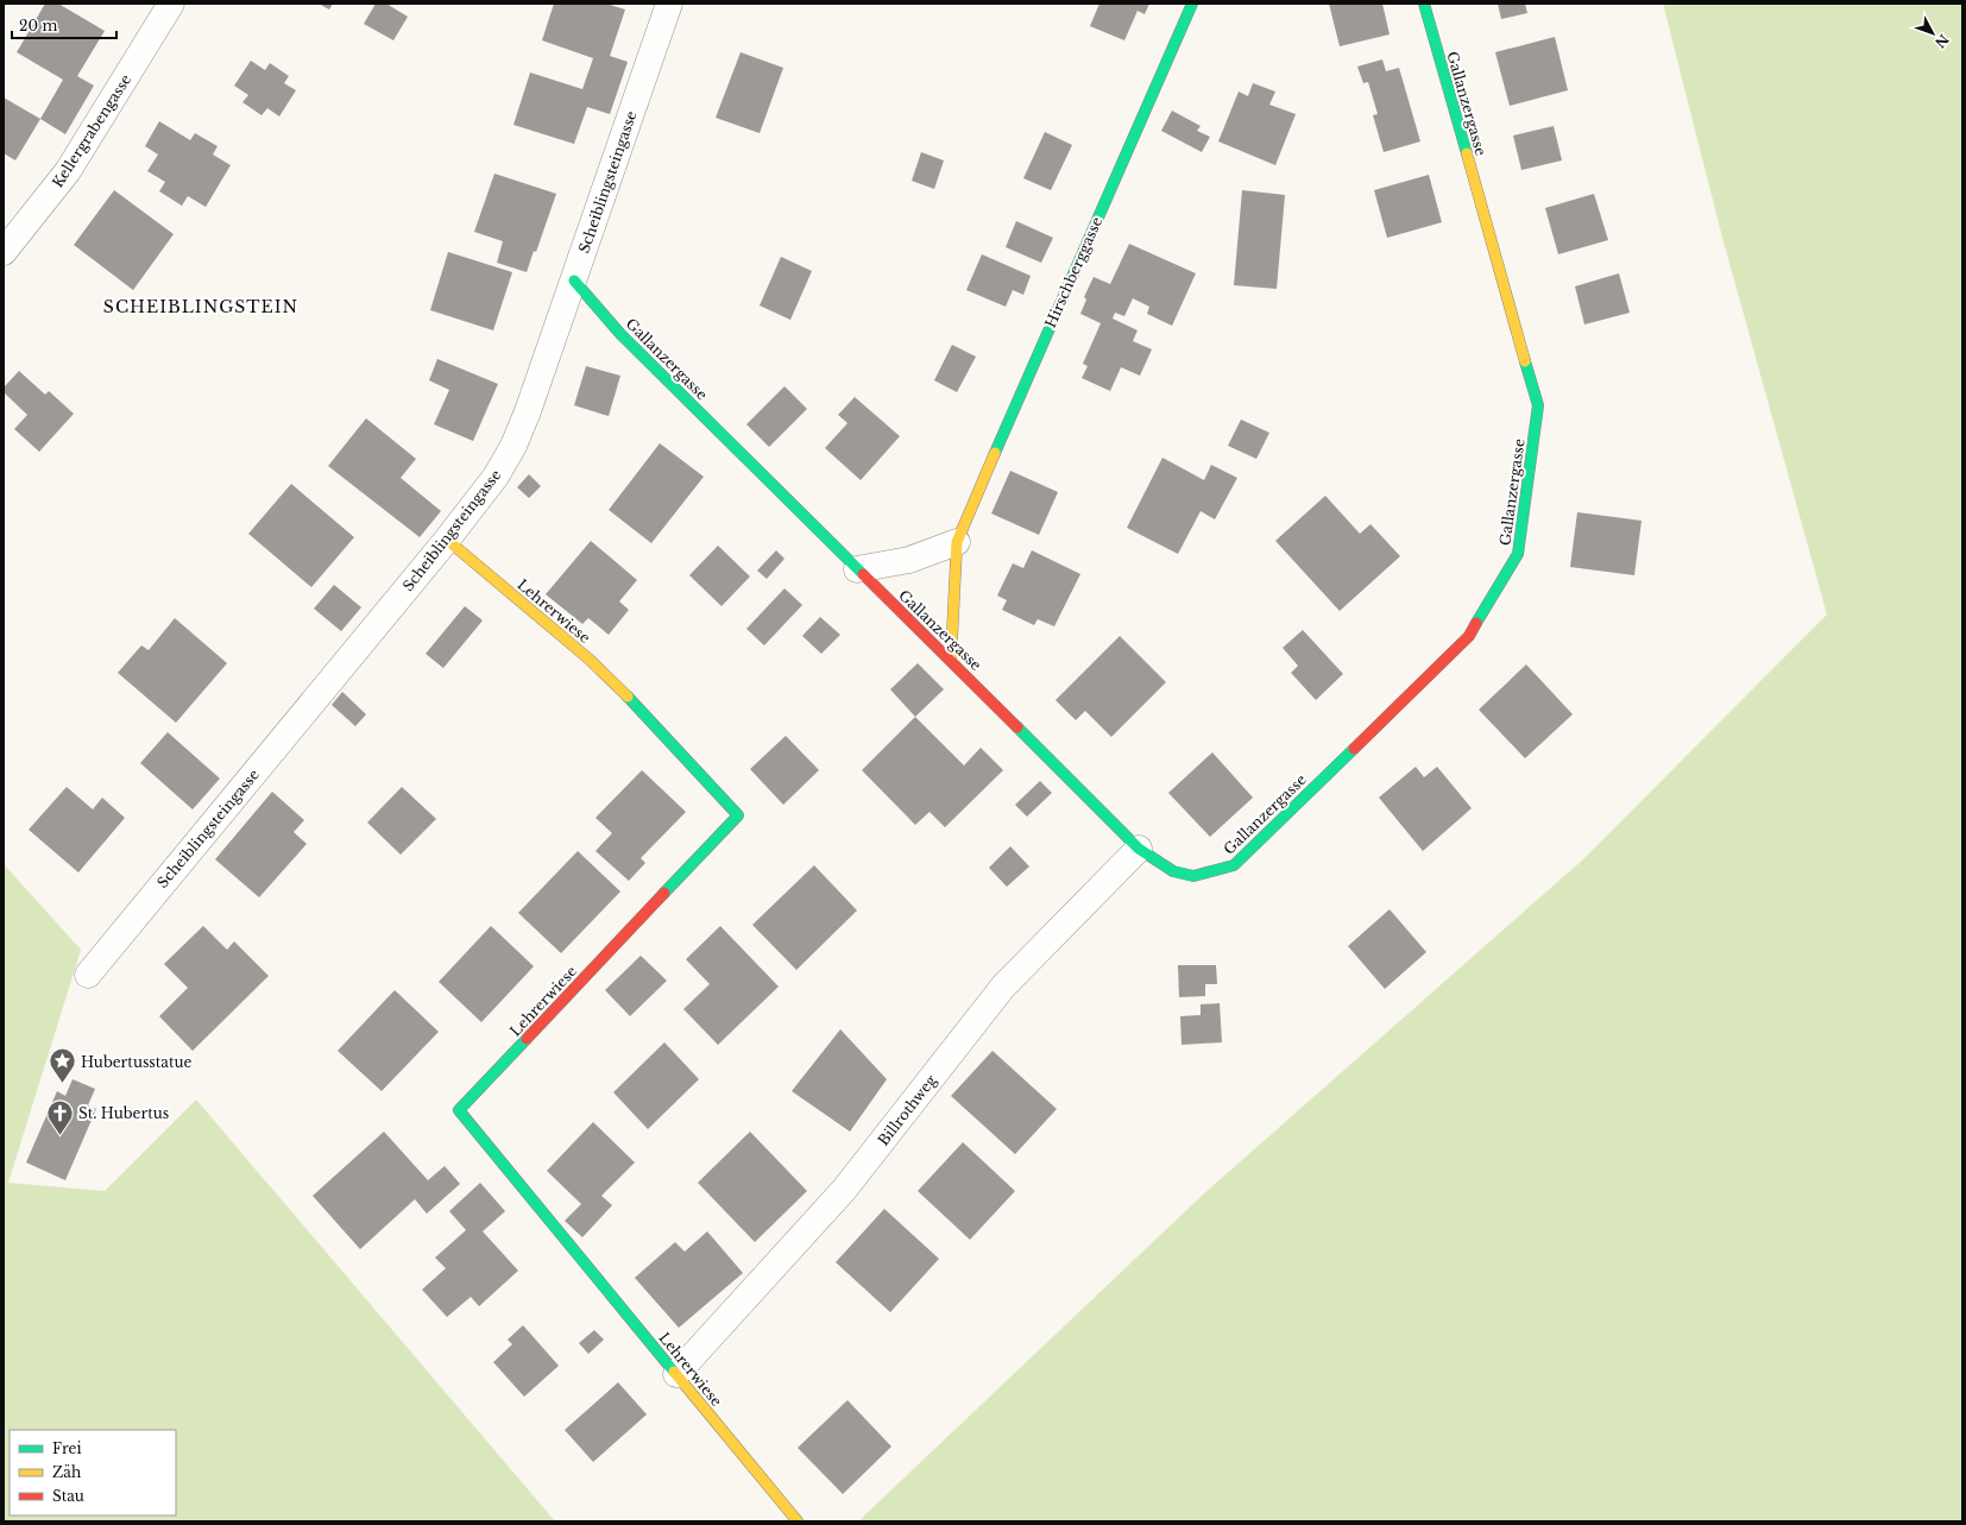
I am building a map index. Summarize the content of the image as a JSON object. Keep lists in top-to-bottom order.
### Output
{
  "streets": {
    "street": [
      "Gallanzergasse",
      "Kellergrabengasse",
      "Scheiblingsteingasse",
      "Hirschberggasse",
      "Lehrerwiese",
      "Billrothweg"
    ]
  },
  "crossings": [
    ["Gallanzergasse", "Scheiblingsteingasse"],
    ["Gallanzergasse", "Hirschberggasse"],
    ["Gallanzergasse", "Billrothweg"],
    ["Scheiblingsteingasse", "Lehrerwiese"],
    ["Lehrerwiese", "Billrothweg"]
  ],
  "districts": ["SCHEIBLINGSTEIN"],
  "places": {
    "place": ["Hubertusstatue"],
    "church": ["St. Hubertus"]
  },
  "legend": ["Frei", "Zäh", "Stau"],
  "scale_bar": "20 m",
  "north": "bottom right"
}
